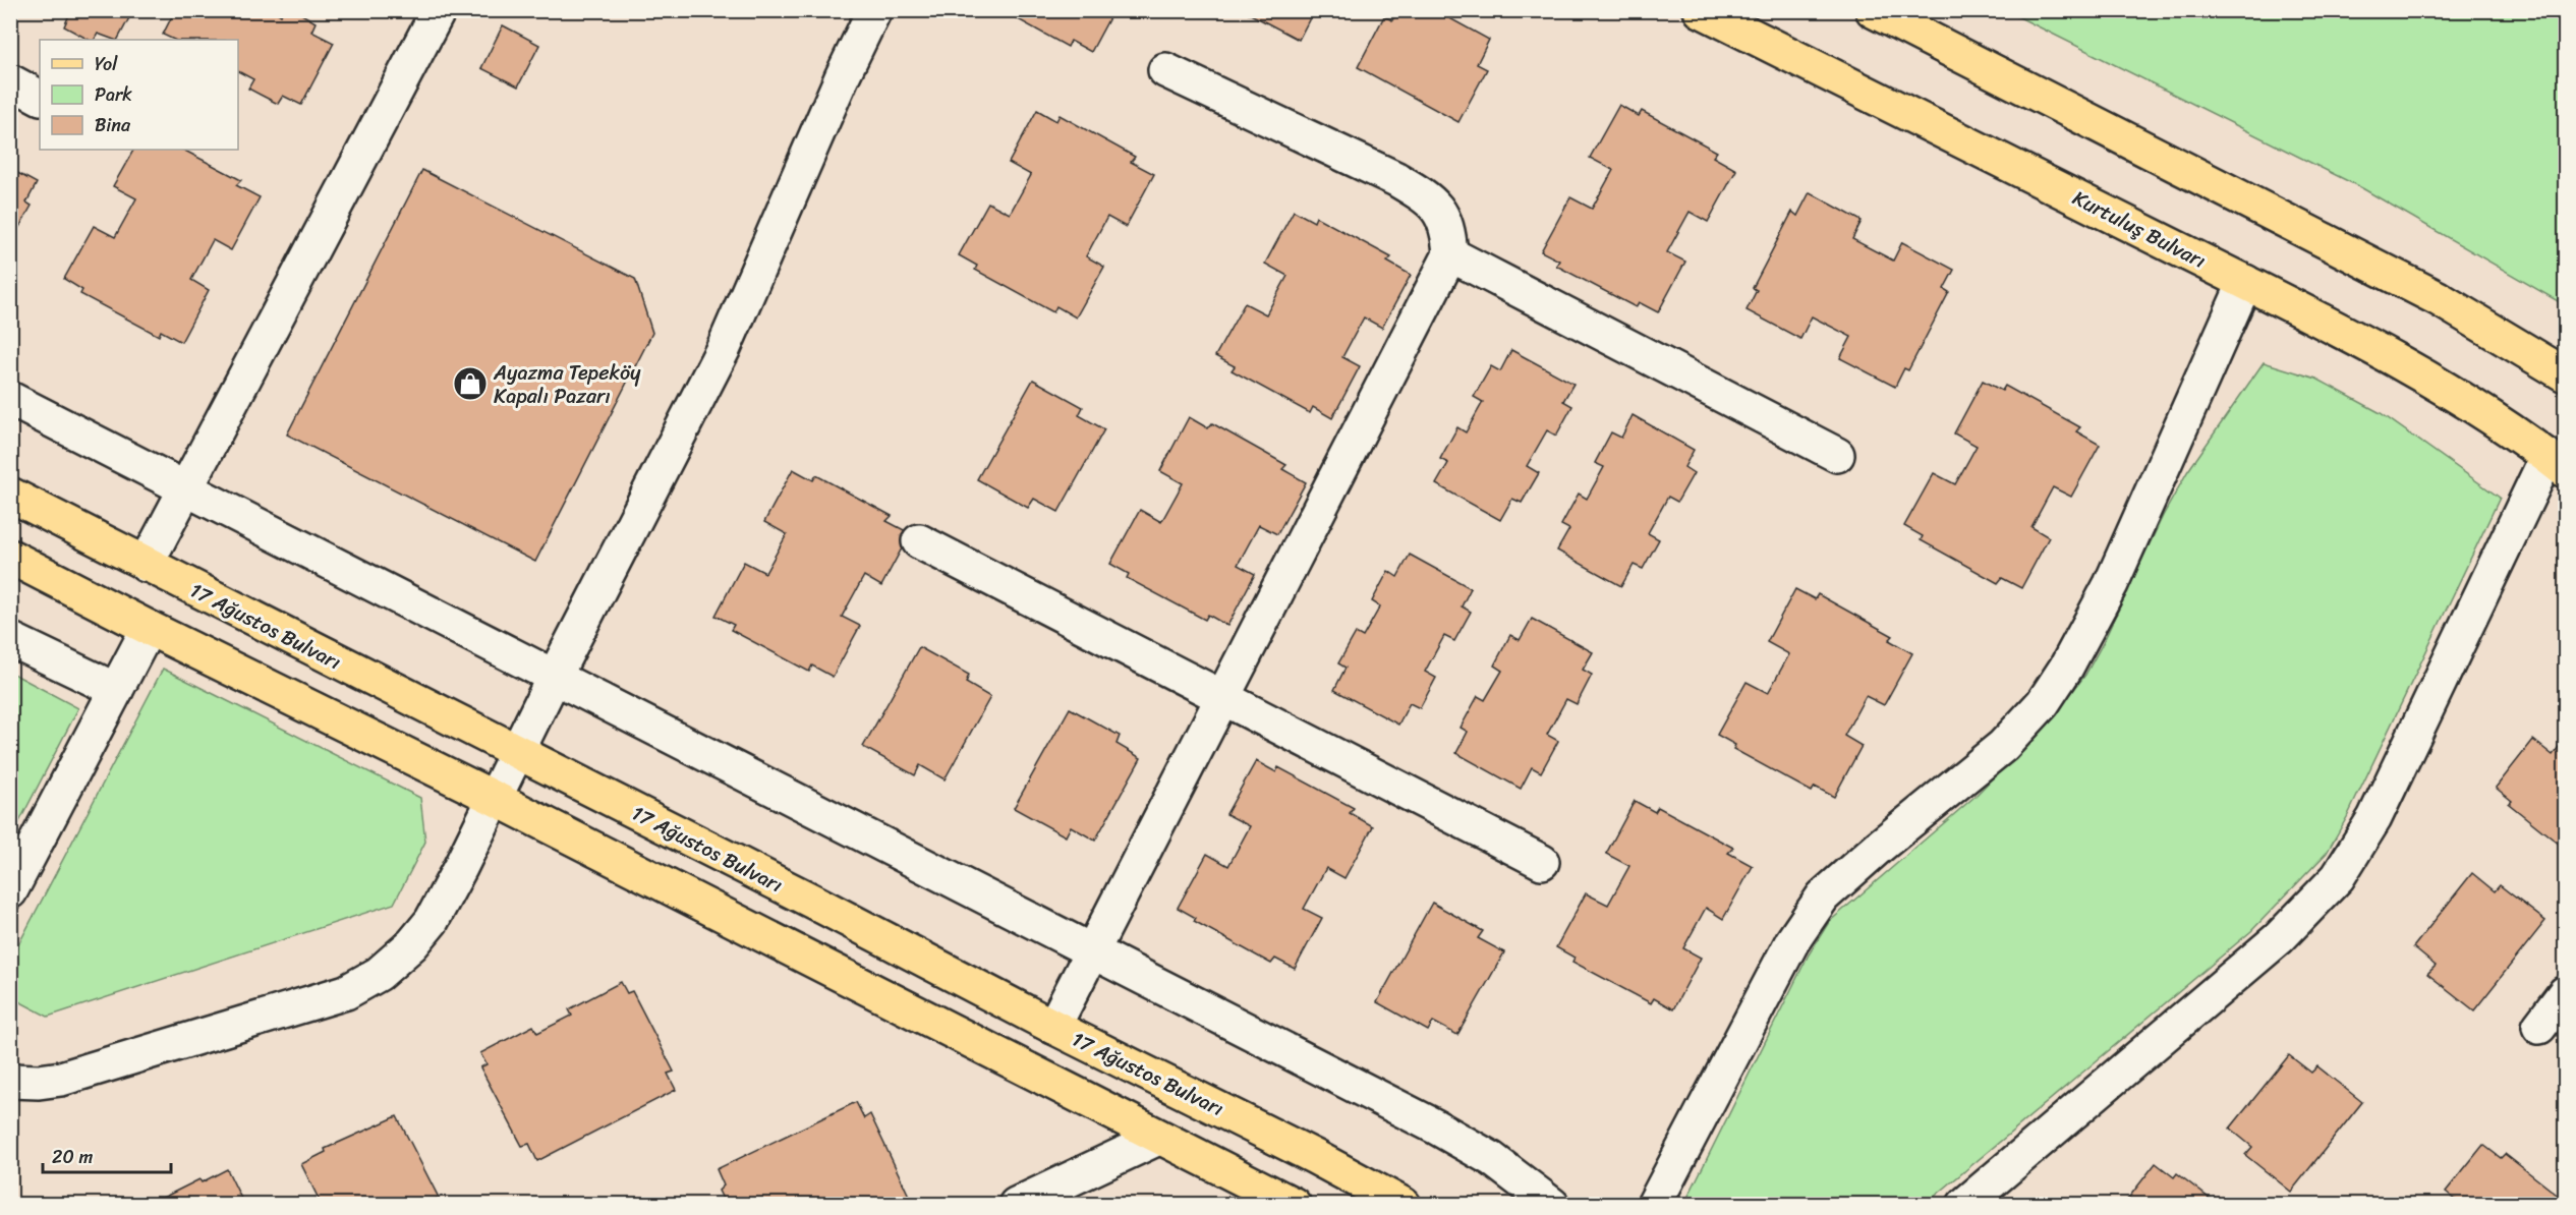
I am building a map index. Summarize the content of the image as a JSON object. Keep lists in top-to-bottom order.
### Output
{
  "streets": {
    "main road": ["Kurtuluş Bulvarı", "17 Ağustos Bulvarı"]
  },
  "places": {
    "shop": ["Ayazma Tepeköy Kapalı Pazarı"]
  },
  "legend": ["Yol", "Park", "Bina"],
  "scale_bar": "20 m"
}
